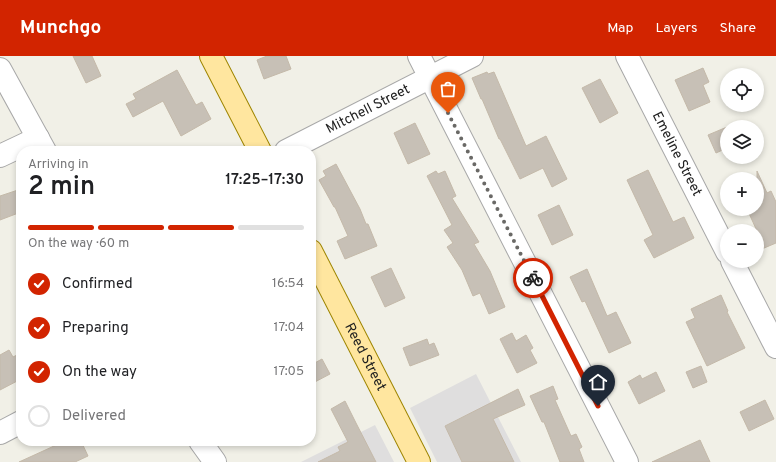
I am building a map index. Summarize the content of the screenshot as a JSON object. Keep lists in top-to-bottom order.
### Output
{
  "streets": {
    "main road": ["Reed Street"],
    "street": ["Mitchell Street", "Emeline Street"]
  },
  "page": {
    "header": "Munchgo",
    "nav": ["Map", "Layers", "Share"],
    "map_buttons": ["+", "−"],
    "heading": ["2 min", "Arriving in", "17:25–17:30"],
    "bar": "On the way · 60 m",
    "list": [
      ["Confirmed", "16:54"],
      ["Preparing", "17:04"],
      ["On the way", "17:05"],
      "Delivered"
    ]
  }
}
